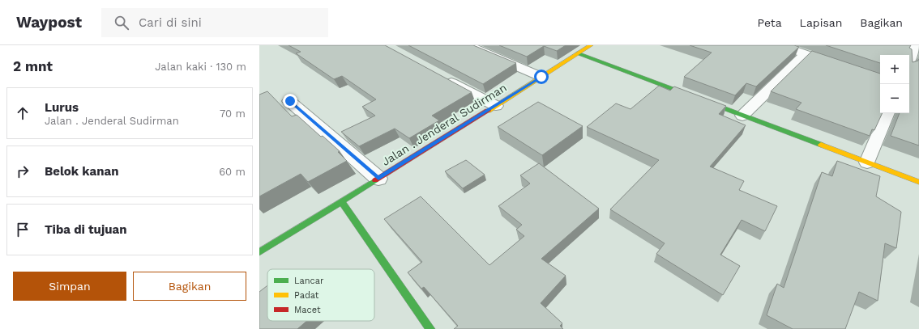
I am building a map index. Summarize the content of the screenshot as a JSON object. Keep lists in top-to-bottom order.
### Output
{
  "streets": {
    "street": ["Jalan . Jenderal Sudirman"]
  },
  "legend": ["Lancar", "Padat", "Macet"],
  "page": {
    "header": "Waypost",
    "search": "Cari di sini",
    "nav": ["Peta", "Lapisan", "Bagikan"],
    "heading": ["2 mnt", "Jalan kaki · 130 m"],
    "map_buttons": ["+", "−"],
    "list": [
      ["Lurus", "Jalan . Jenderal Sudirman", "70 m"],
      ["Belok kanan", "60 m"],
      "Tiba di tujuan"
    ],
    "buttons": ["Simpan", "Bagikan"]
  }
}
